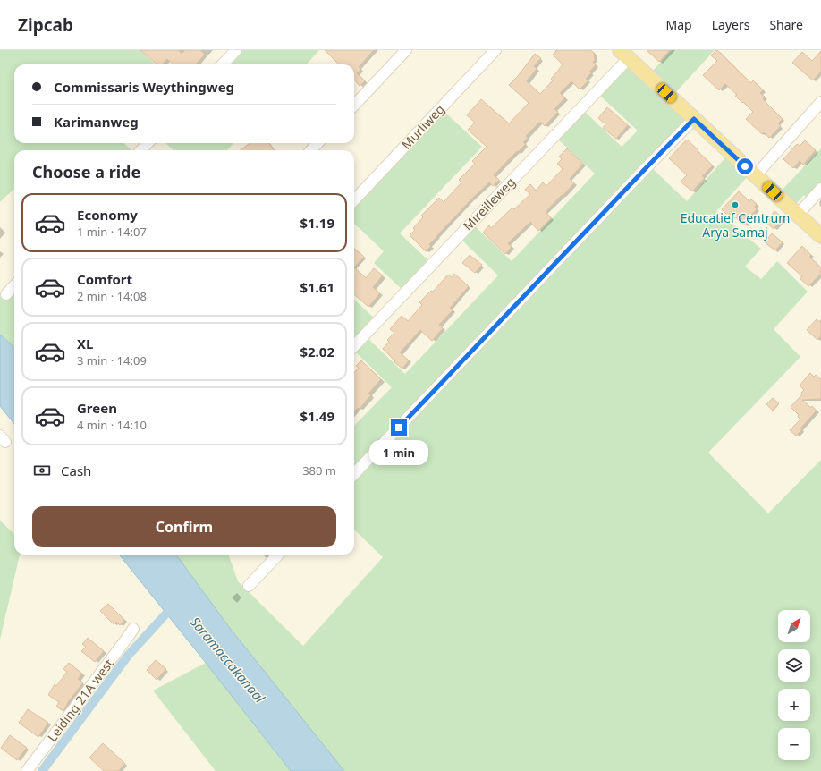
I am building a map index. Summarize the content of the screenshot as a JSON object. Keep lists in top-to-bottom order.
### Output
{
  "streets": {
    "street": ["Murliweg", "Mireilleweg", "Leiding 21A west"]
  },
  "water": ["Saramaccakanaal"],
  "places": ["Educatief Centrum Arya Samaj"],
  "north": "top right",
  "page": {
    "header": "Zipcab",
    "nav": ["Map", "Layers", "Share"],
    "banner": ["Commissaris Weythingweg", "Karimanweg"],
    "heading": "Choose a ride",
    "list": [
      {
        "name": "Economy",
        "note": "1 min · 14:07",
        "value": "$1.19"
      },
      {
        "name": "Comfort",
        "note": "2 min · 14:08",
        "value": "$1.61"
      },
      {
        "name": "XL",
        "note": "3 min · 14:09",
        "value": "$2.02"
      },
      {
        "name": "Green",
        "note": "4 min · 14:10",
        "value": "$1.49"
      }
    ],
    "bubble": "1 min",
    "pay": ["Cash", "380 m"],
    "buttons": "Confirm",
    "map_buttons": ["+", "−"]
  }
}
